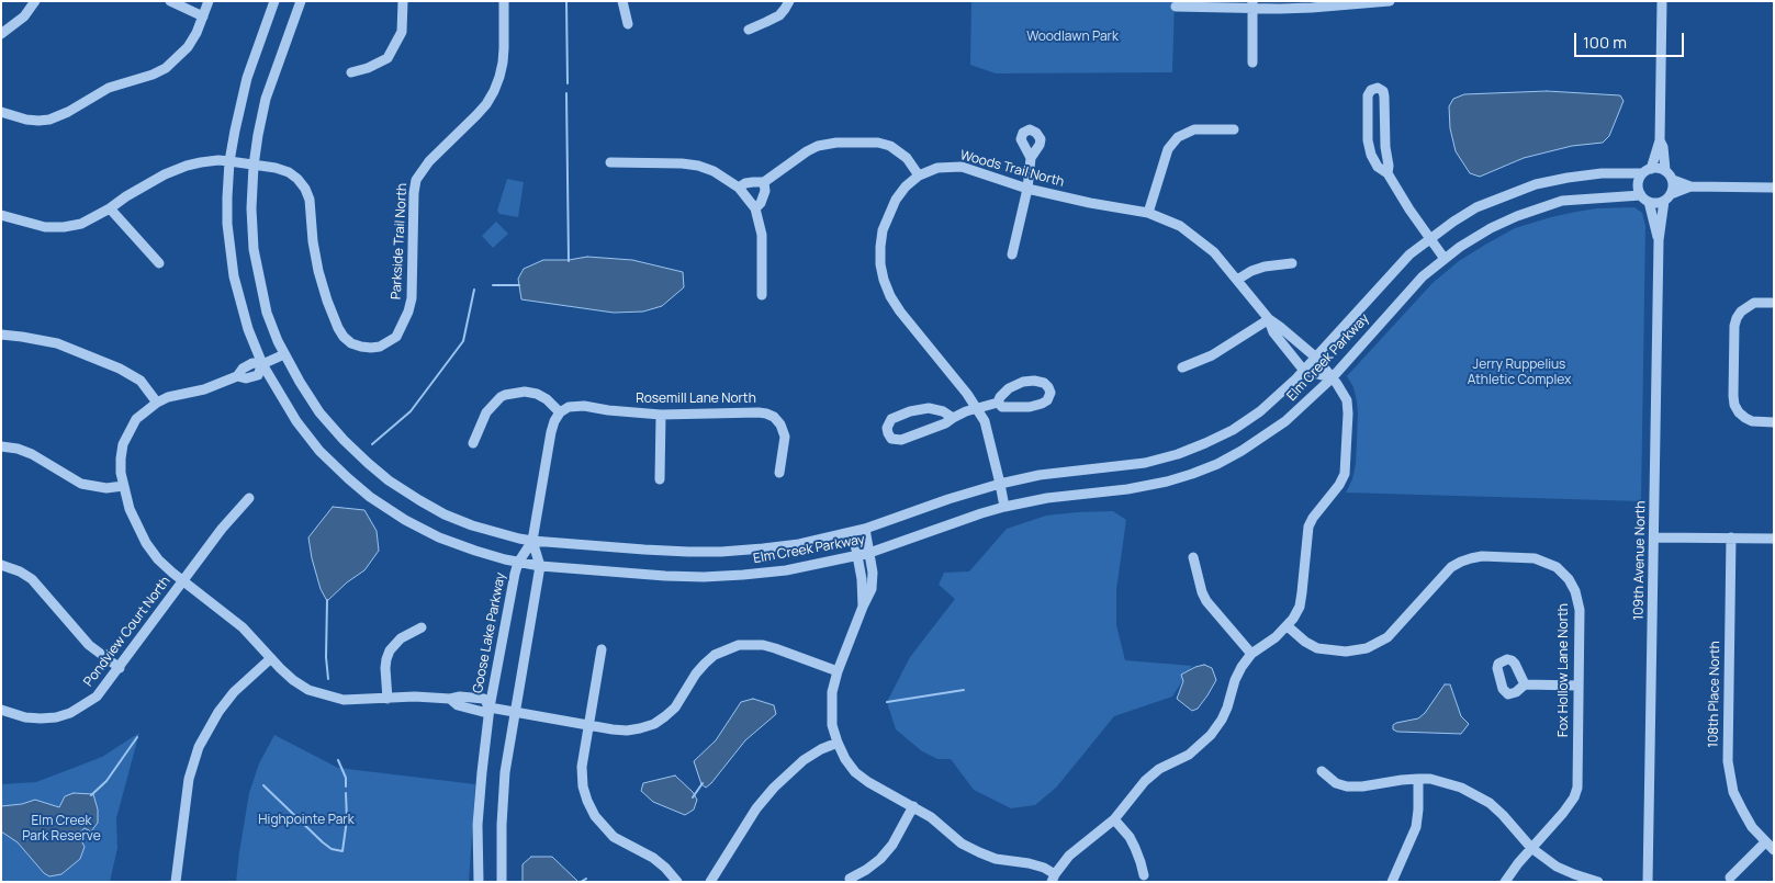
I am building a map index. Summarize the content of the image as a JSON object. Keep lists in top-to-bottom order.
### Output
{
  "streets": {
    "street": [
      "Woods Trail North",
      "Parkside Trail North",
      "Elm Creek Parkway",
      "Rosemill Lane North",
      "109th Avenue North",
      "Pondview Court North",
      "Goose Lake Parkway",
      "Fox Hollow Lane North",
      "108th Place North"
    ]
  },
  "crossings": [
    ["Woods Trail North", "Elm Creek Parkway"],
    ["Woods Trail North", "Fox Hollow Lane North"],
    ["Parkside Trail North", "Elm Creek Parkway"],
    ["Elm Creek Parkway", "109th Avenue North"],
    ["Elm Creek Parkway", "Goose Lake Parkway"]
  ],
  "parks": [
    "Woodlawn Park",
    "Jerry Ruppelius Athletic Complex",
    "Highpointe Park",
    "Elm Creek Park Reserve"
  ],
  "scale_bar": "100 m"
}
